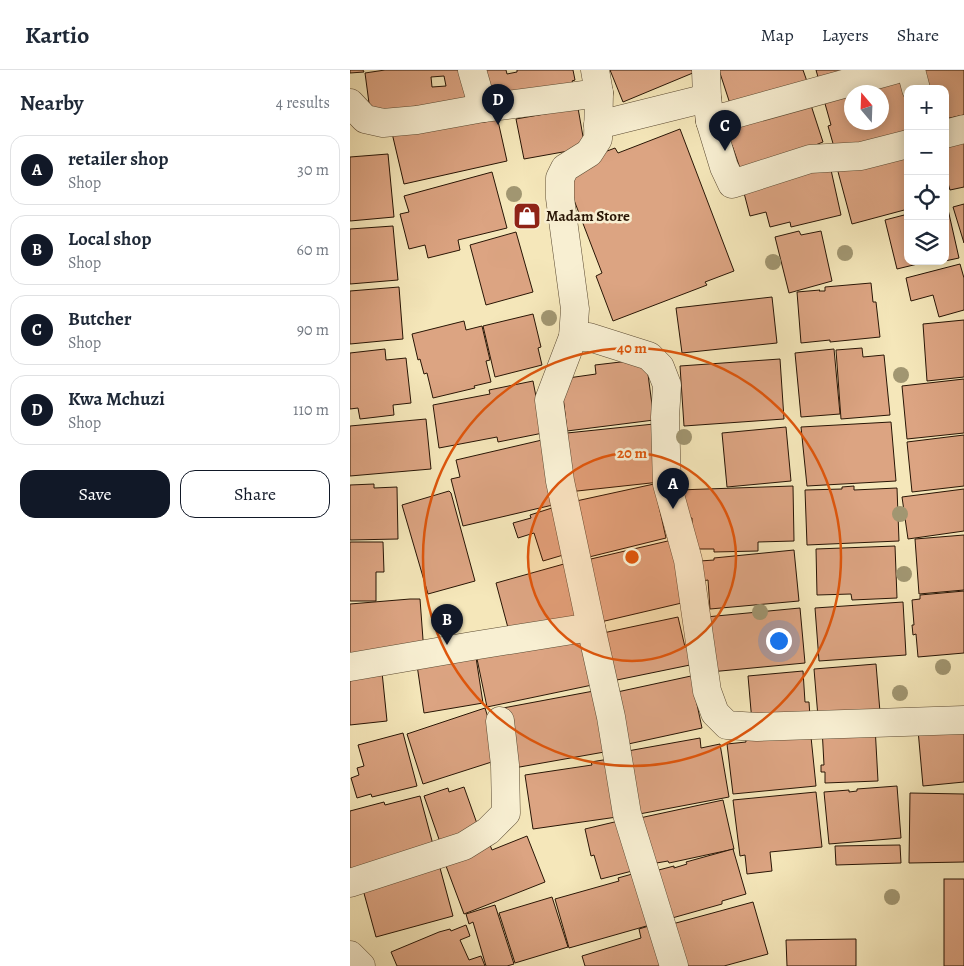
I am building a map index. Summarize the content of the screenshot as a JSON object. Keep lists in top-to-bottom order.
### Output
{
  "places": {
    "shop": ["Madam Store"]
  },
  "north": "top",
  "page": {
    "header": "Kartio",
    "nav": ["Map", "Layers", "Share"],
    "heading": ["Nearby", "4 results"],
    "pins": [
      "D",
      "C",
      "A",
      "B"
    ],
    "map_buttons": ["+", "−"],
    "list": [
      {
        "mark": "A",
        "name": "retailer shop",
        "note": "Shop",
        "value": "30 m"
      },
      {
        "mark": "B",
        "name": "Local shop",
        "note": "Shop",
        "value": "60 m"
      },
      {
        "mark": "C",
        "name": "Butcher",
        "note": "Shop",
        "value": "90 m"
      },
      {
        "mark": "D",
        "name": "Kwa Mchuzi",
        "note": "Shop",
        "value": "110 m"
      }
    ],
    "buttons": ["Save", "Share"]
  },
  "rings": ["40 m", "20 m"]
}
